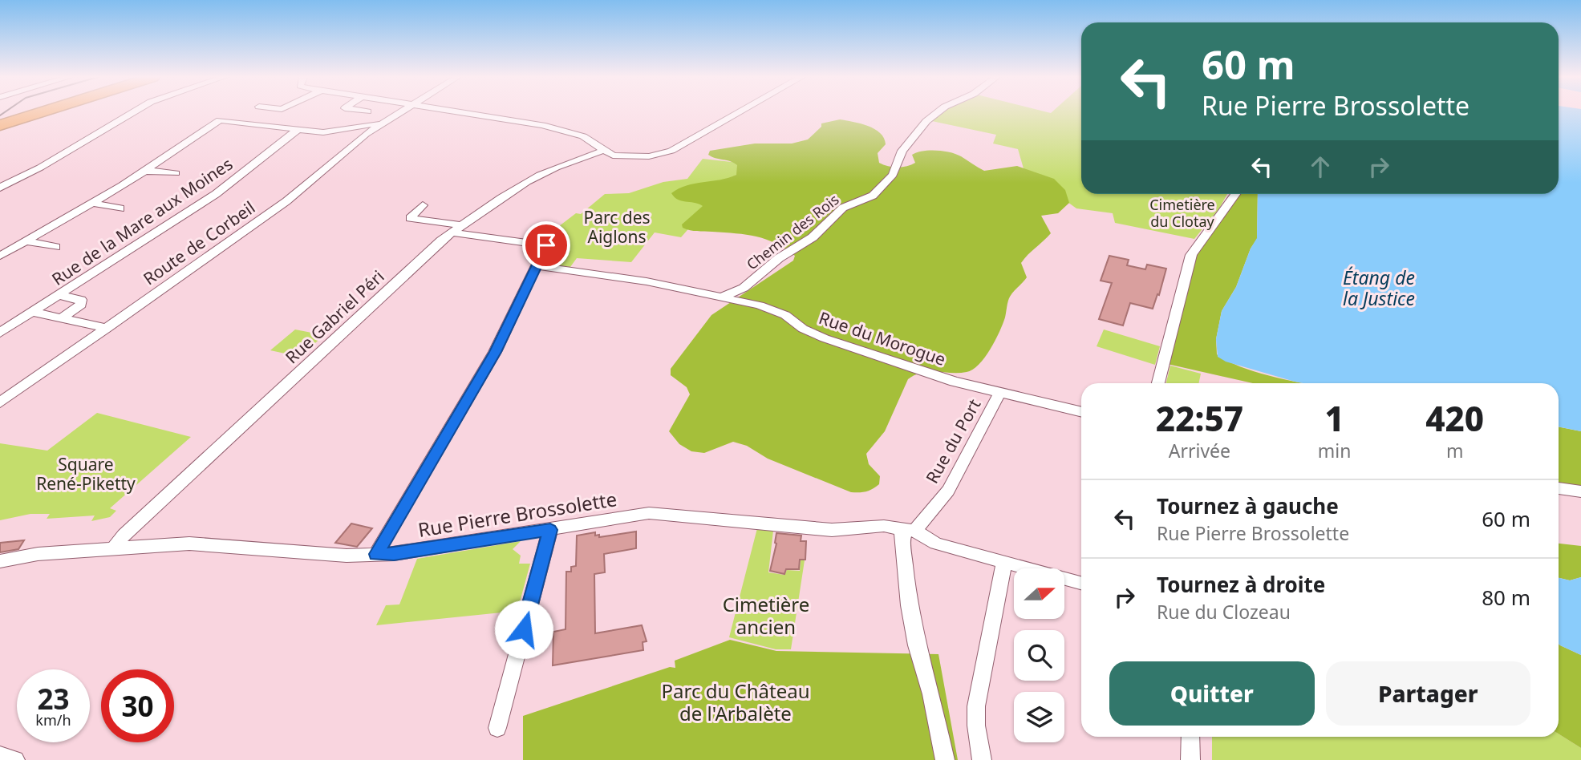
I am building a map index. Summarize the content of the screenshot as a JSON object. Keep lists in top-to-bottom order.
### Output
{
  "streets": {
    "street": [
      "Rue de la Mare aux Moines",
      "Chemin des Rois",
      "Route de Corbeil",
      "Rue Gabriel Péri",
      "Rue du Morogue",
      "Rue du Port",
      "Rue Pierre Brossolette"
    ]
  },
  "crossings": [
    ["Chemin des Rois", "Rue du Morogue"],
    ["Rue Gabriel Péri", "Rue Pierre Brossolette"],
    ["Rue du Morogue", "Rue du Port"],
    ["Rue du Port", "Rue Pierre Brossolette"]
  ],
  "water": ["Étang de la Justice"],
  "parks": [
    "Cimetière du Clotay",
    "Parc des Aiglons",
    "Square René-Piketty",
    "Cimetière ancien",
    "Parc du Château de l'Arbalète"
  ],
  "north": "right",
  "page": {
    "turn": ["60 m", "Rue Pierre Brossolette"],
    "eta": [
      "22:57",
      "Arrivée",
      "1",
      "min",
      "420",
      "m"
    ],
    "list": [
      {
        "name": "Tournez à gauche",
        "note": "Rue Pierre Brossolette",
        "value": "60 m"
      },
      {
        "name": "Tournez à droite",
        "note": "Rue du Clozeau",
        "value": "80 m"
      }
    ],
    "buttons": ["Quitter", "Partager"],
    "speed": "23 km/h",
    "limit": "30"
  }
}
